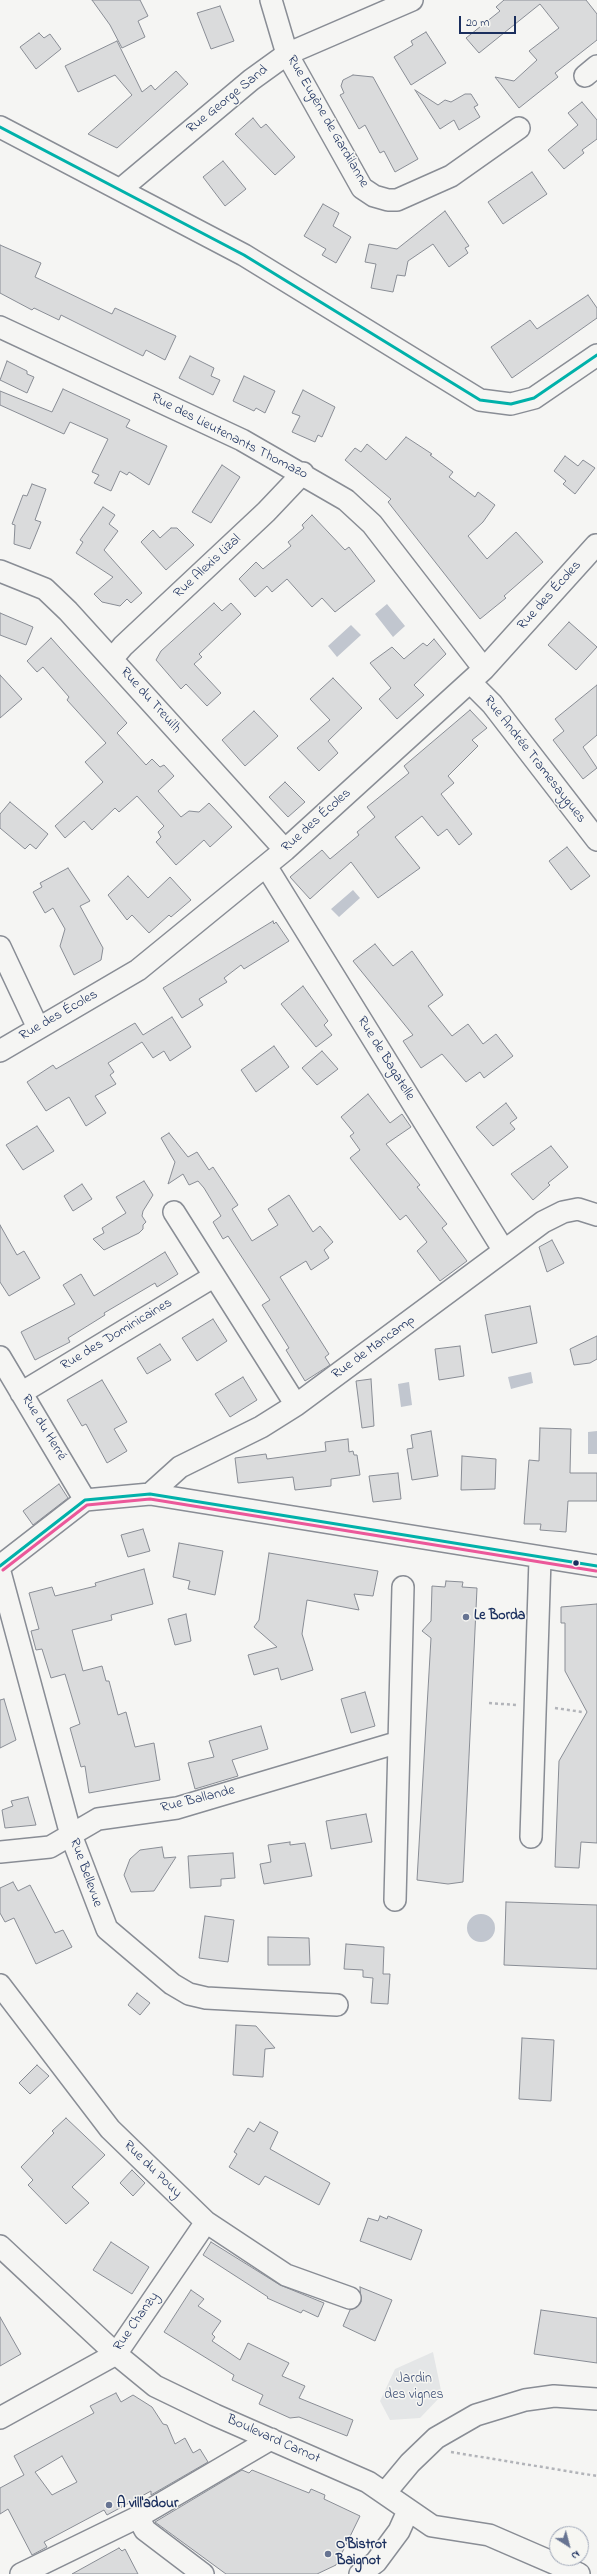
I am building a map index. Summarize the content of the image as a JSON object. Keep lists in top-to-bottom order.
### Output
{
  "streets": {
    "street": [
      "Rue George Sand",
      "Rue Eugène de Gardilanne",
      "Rue des Lieutenants Thomazo",
      "Rue Alexis Lizal",
      "Rue des Écoles",
      "Rue du Treuilh",
      "Rue Andrée Tramesaygues",
      "Rue de Bagatelle",
      "Rue des Dominicaines",
      "Rue de Mancamp",
      "Rue du Herré",
      "Rue Ballande",
      "Rue Bellevue",
      "Rue du Pouy",
      "Rue Chanzy",
      "Boulevard Carnot"
    ]
  },
  "crossings": [
    ["Rue George Sand", "Rue Eugène de Gardilanne"],
    ["Rue des Lieutenants Thomazo", "Rue Alexis Lizal"],
    ["Rue des Lieutenants Thomazo", "Rue des Écoles"],
    ["Rue des Lieutenants Thomazo", "Rue Andrée Tramesaygues"],
    ["Rue Alexis Lizal", "Rue du Treuilh"],
    ["Rue des Écoles", "Rue du Treuilh"],
    ["Rue des Écoles", "Rue Andrée Tramesaygues"],
    ["Rue des Écoles", "Rue de Bagatelle"],
    ["Rue de Bagatelle", "Rue de Mancamp"],
    ["Rue des Dominicaines", "Rue du Herré"],
    ["Rue Ballande", "Rue Bellevue"],
    ["Rue du Pouy", "Rue Chanzy"],
    ["Rue Chanzy", "Boulevard Carnot"]
  ],
  "parks": ["Jardin des vignes"],
  "places": ["Le Borda", "A vill'adour", "O'Bistrot Baignot"],
  "scale_bar": "20 m",
  "north": "bottom right"
}
